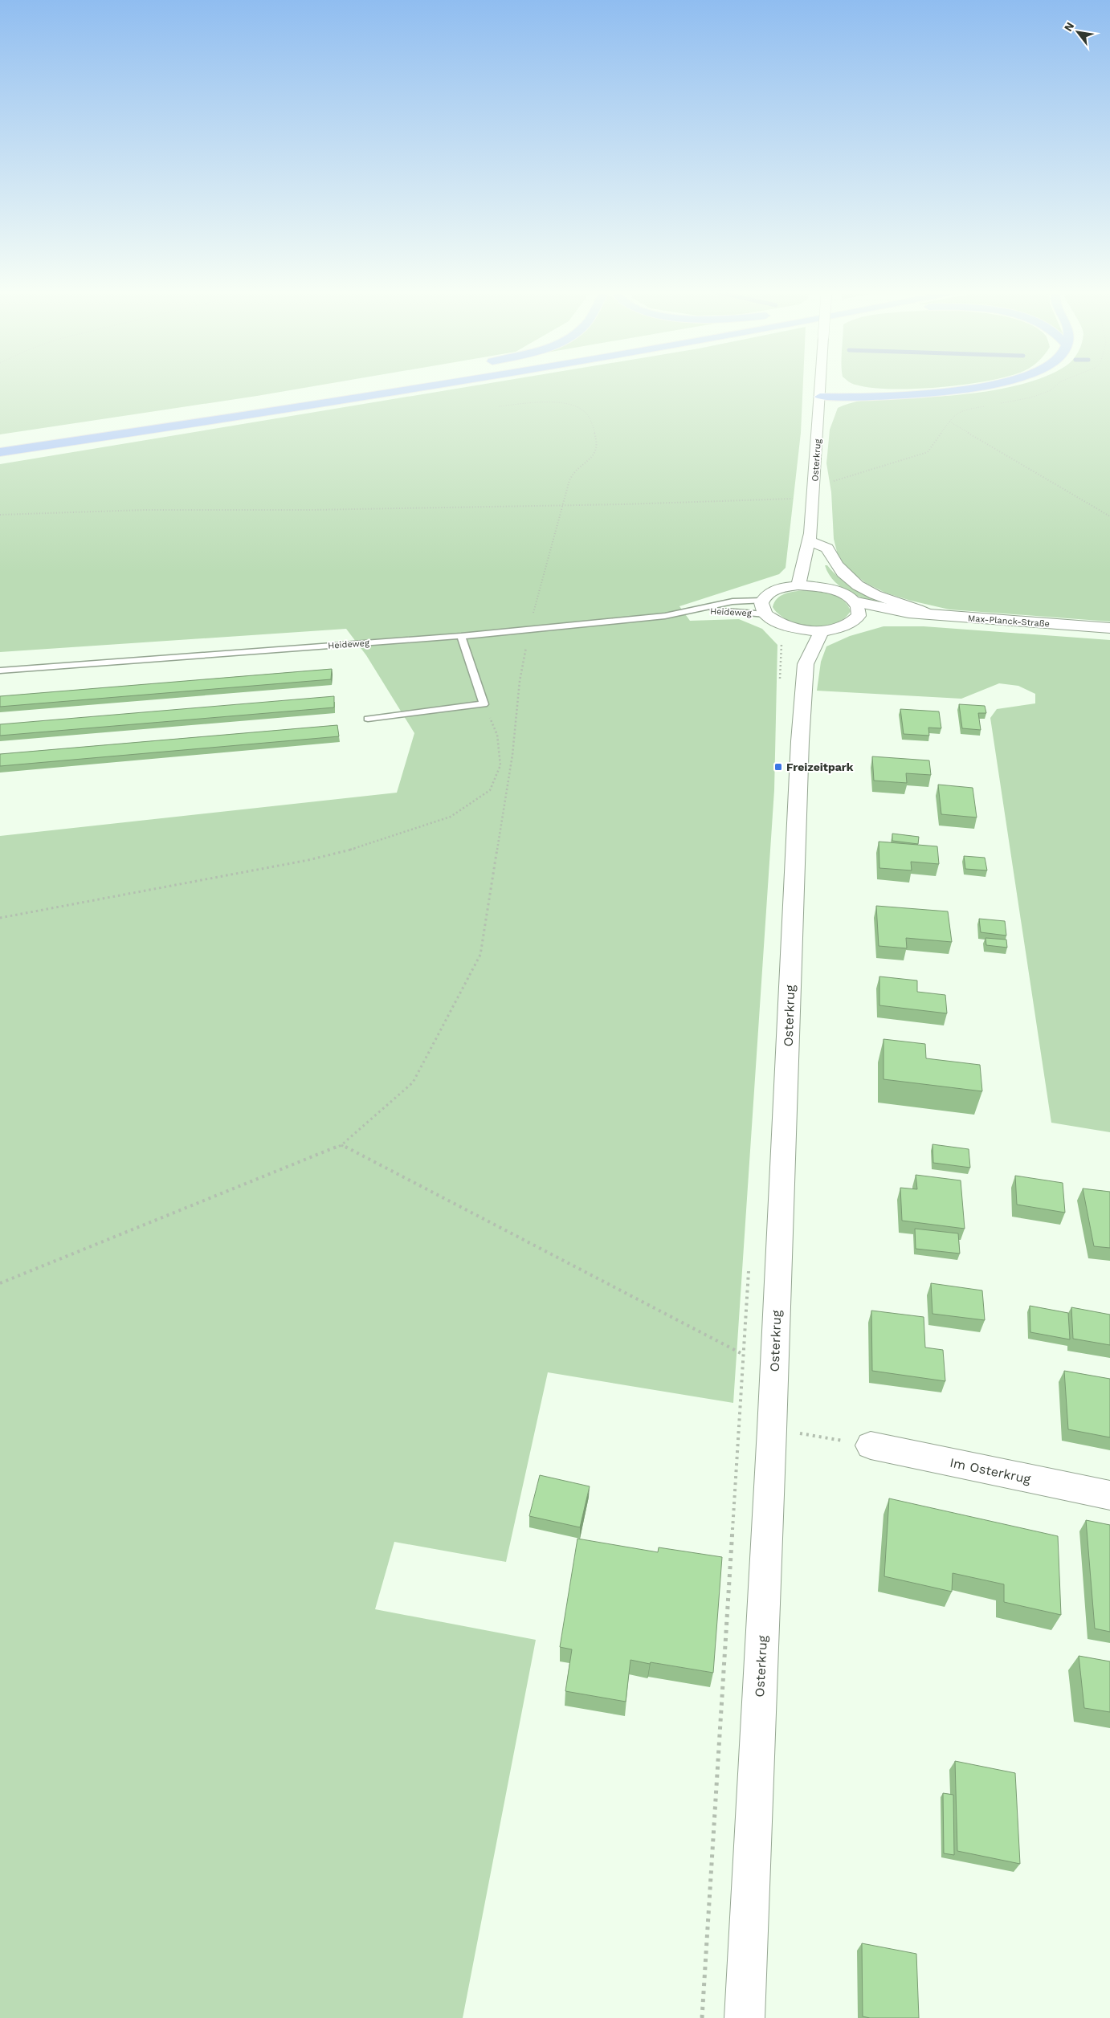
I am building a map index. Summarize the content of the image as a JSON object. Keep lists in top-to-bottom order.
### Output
{
  "streets": {
    "main road": ["Osterkrug", "Max-Planck-Straße", "Im Osterkrug"],
    "lane": ["Heideweg"]
  },
  "places": {
    "transit": ["Freizeitpark"]
  },
  "north": "top left"
}
